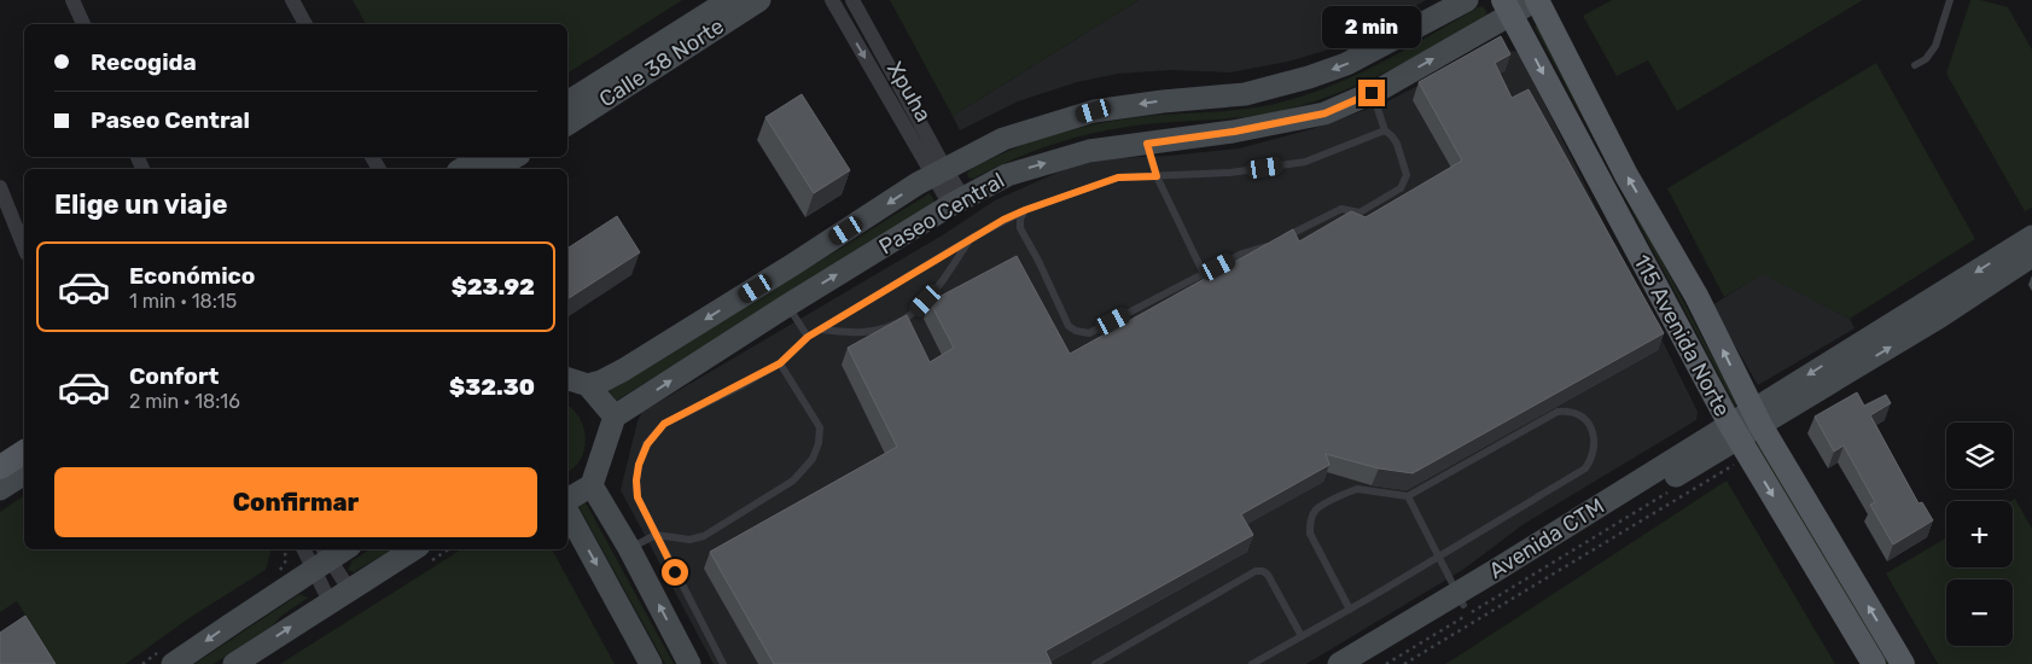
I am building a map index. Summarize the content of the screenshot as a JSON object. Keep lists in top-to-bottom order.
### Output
{
  "streets": {
    "main road": [
      "Calle 38 Norte",
      "Paseo Central",
      "115 Avenida Norte",
      "Avenida CTM"
    ],
    "street": ["Xpuha"]
  },
  "crossings": [
    ["Xpuha", "Paseo Central"],
    ["Paseo Central", "115 Avenida Norte"],
    ["115 Avenida Norte", "Avenida CTM"]
  ],
  "page": {
    "bubble": "2 min",
    "banner": ["Recogida", "Paseo Central"],
    "heading": "Elige un viaje",
    "list": [
      {
        "name": "Económico",
        "note": "1 min · 18:15",
        "value": "$23.92"
      },
      {
        "name": "Confort",
        "note": "2 min · 18:16",
        "value": "$32.30"
      }
    ],
    "map_buttons": ["+", "−"],
    "buttons": "Confirmar"
  }
}
